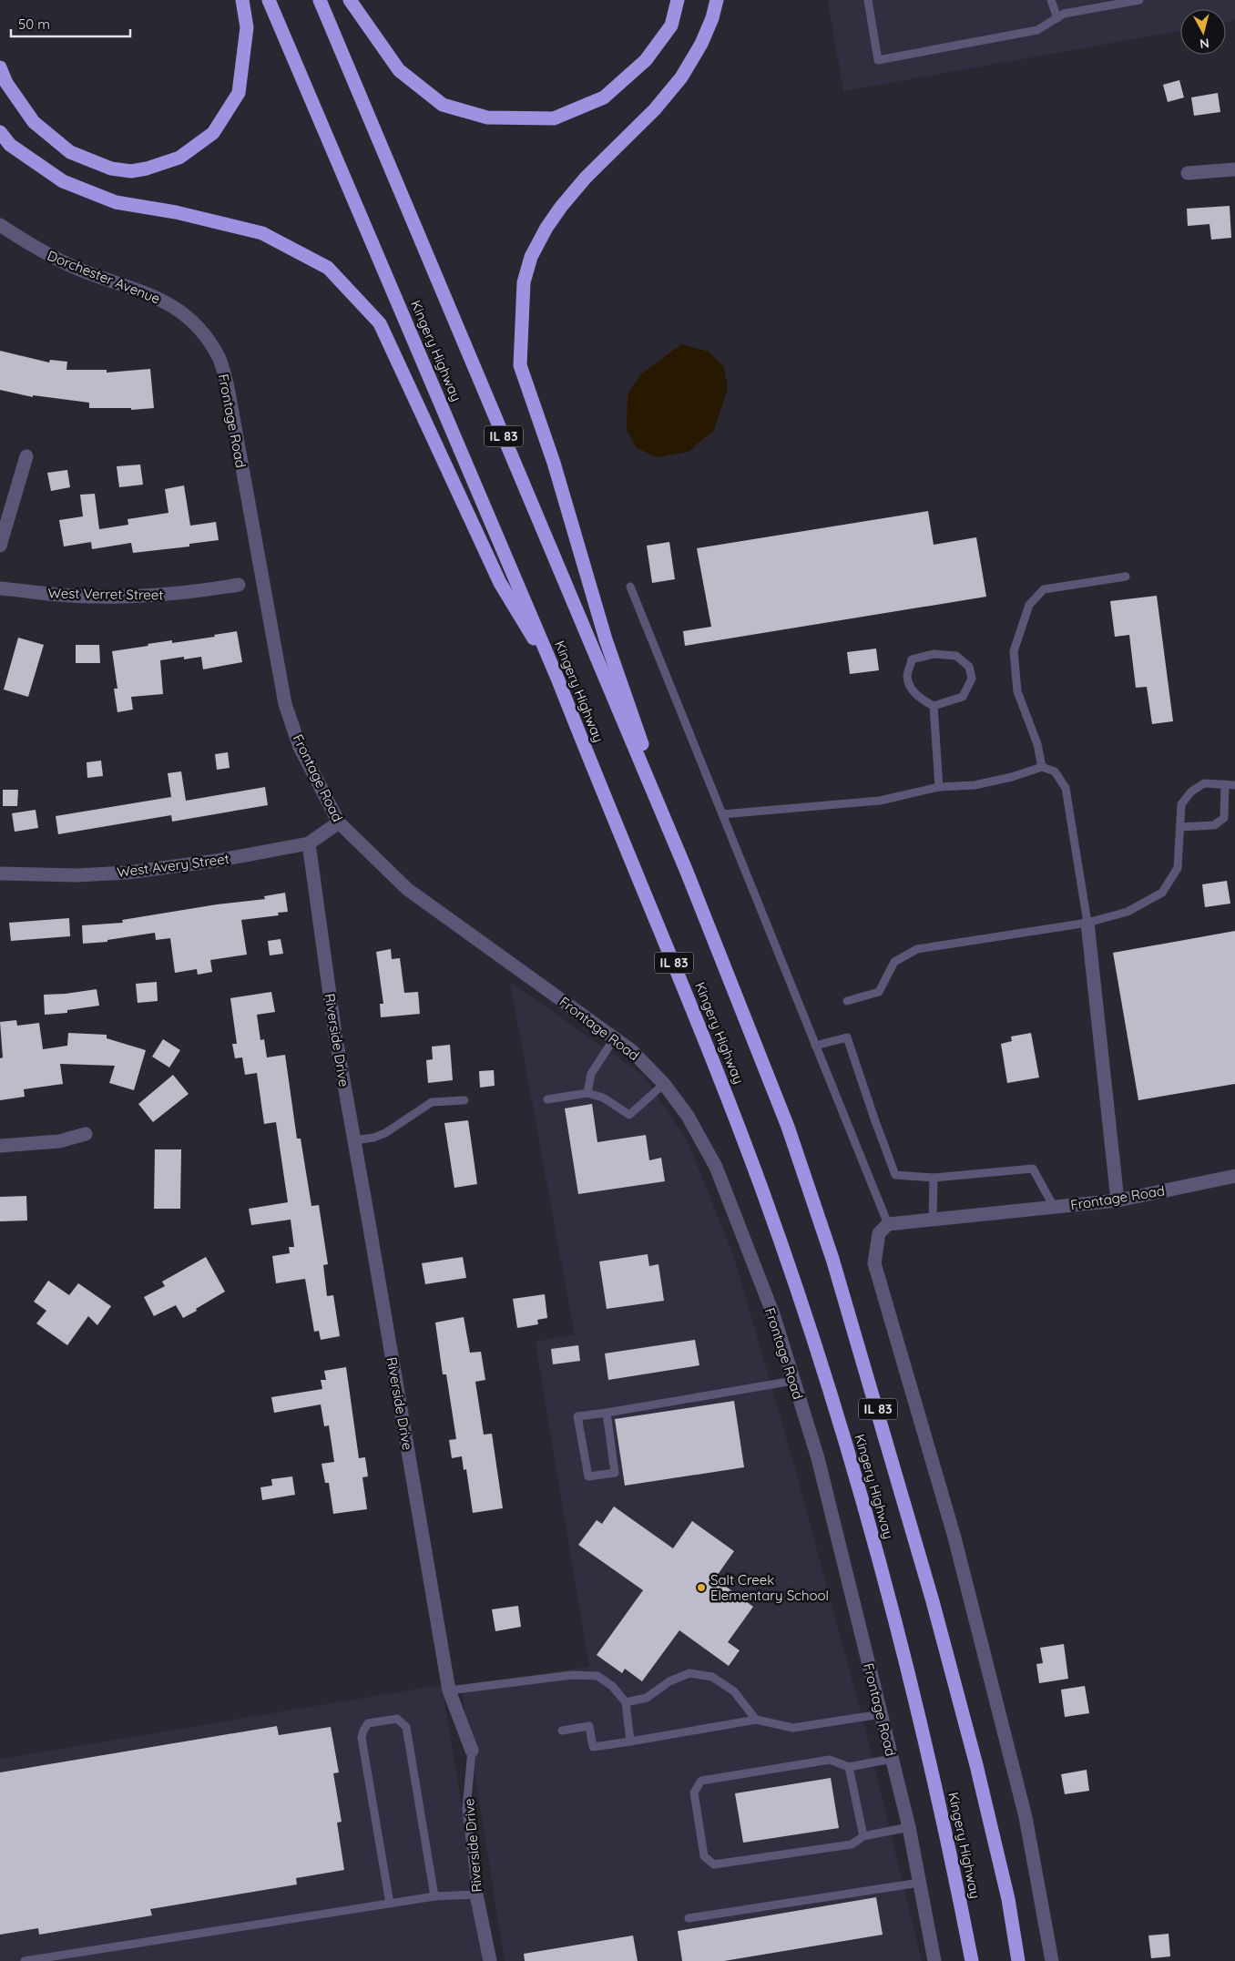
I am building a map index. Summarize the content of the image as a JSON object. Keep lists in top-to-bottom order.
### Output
{
  "streets": {
    "highway": ["Kingery Highway", "IL 83"],
    "street": [
      "Dorchester Avenue",
      "Frontage Road",
      "West Verret Street",
      "West Avery Street",
      "Riverside Drive"
    ]
  },
  "crossings": [
    ["Dorchester Avenue", "Frontage Road"],
    ["Frontage Road", "West Avery Street"],
    ["West Avery Street", "Riverside Drive"]
  ],
  "places": ["Salt Creek Elementary School"],
  "scale_bar": "50 m",
  "north": "bottom"
}
